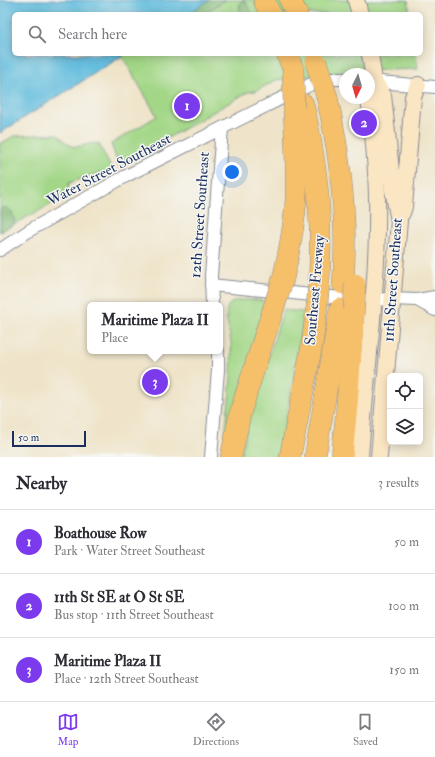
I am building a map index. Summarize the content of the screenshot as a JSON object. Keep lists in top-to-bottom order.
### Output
{
  "streets": {
    "highway": ["Southeast Freeway"],
    "main road": ["11th Street Southeast"],
    "street": ["Water Street Southeast", "12th Street Southeast"]
  },
  "crossings": [
    ["Water Street Southeast", "12th Street Southeast"]
  ],
  "scale_bar": "50 m",
  "north": "bottom",
  "page": {
    "search": "Search here",
    "pins": ["1", "2", "3"],
    "popup": ["Maritime Plaza II", "Place"],
    "scale": "50 m",
    "heading": ["Nearby", "3 results"],
    "list": [
      {
        "mark": "1",
        "name": "Boathouse Row",
        "note": "Park · Water Street Southeast",
        "value": "50 m"
      },
      {
        "mark": "2",
        "name": "11th St SE at O St SE",
        "note": "Bus stop · 11th Street Southeast",
        "value": "100 m"
      },
      {
        "mark": "3",
        "name": "Maritime Plaza II",
        "note": "Place · 12th Street Southeast",
        "value": "150 m"
      }
    ],
    "nav": ["Map", "Directions", "Saved"]
  }
}
